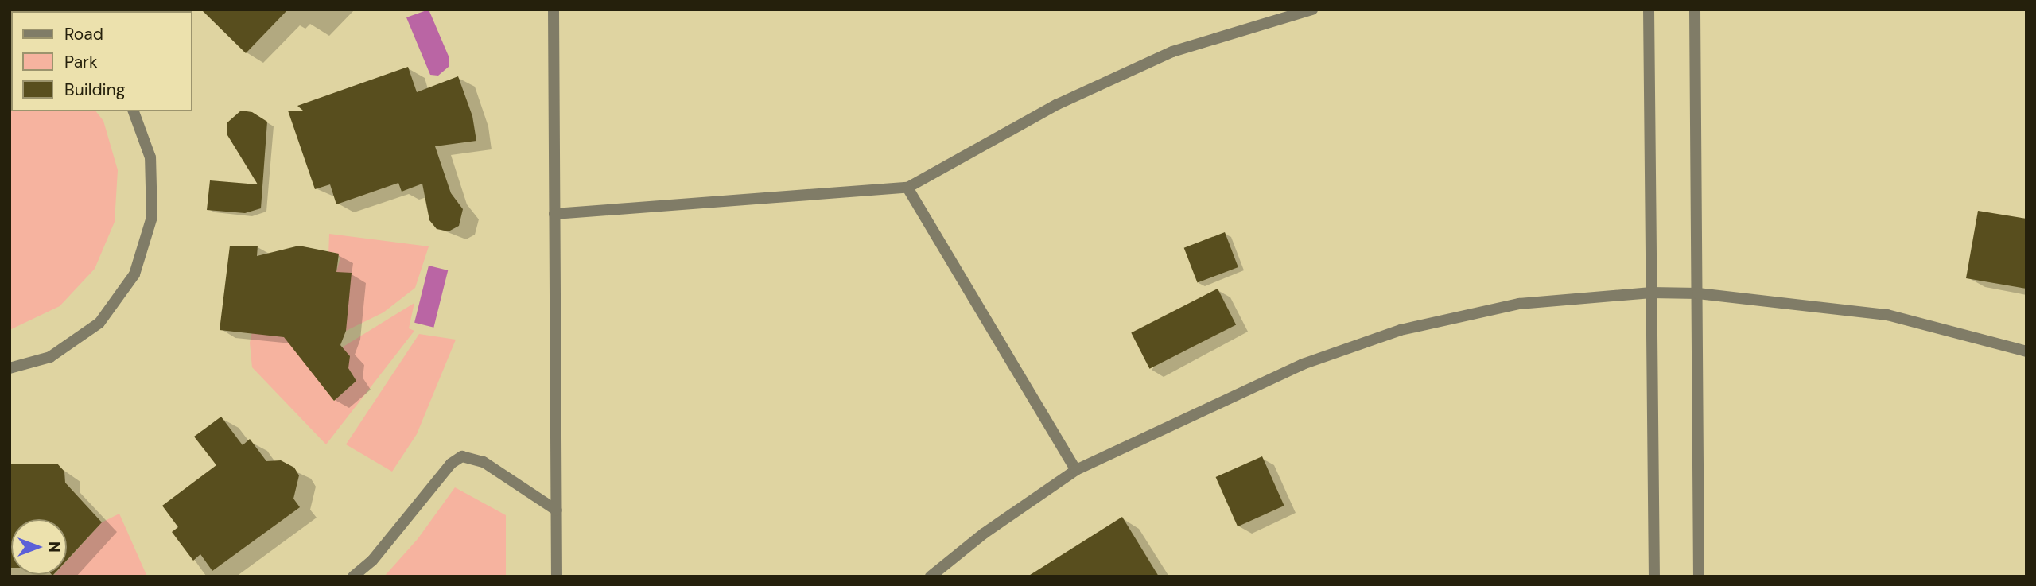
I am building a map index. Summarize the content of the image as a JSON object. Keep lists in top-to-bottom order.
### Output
{
  "legend": ["Road", "Park", "Building"],
  "north": "right"
}
